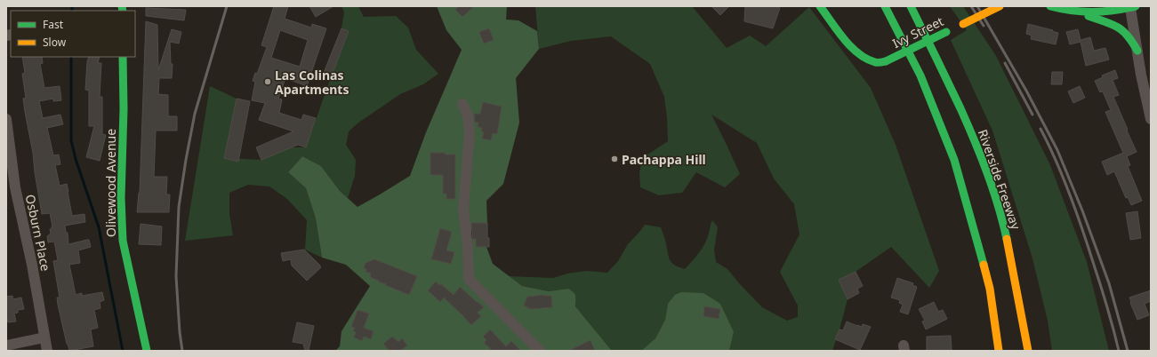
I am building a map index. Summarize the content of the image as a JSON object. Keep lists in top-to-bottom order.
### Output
{
  "streets": {
    "main road": ["Ivy Street", "Riverside Freeway", "Olivewood Avenue"],
    "street": ["Osburn Place"]
  },
  "places": ["Las Colinas Apartments", "Pachappa Hill"],
  "legend": ["Fast", "Slow"]
}
